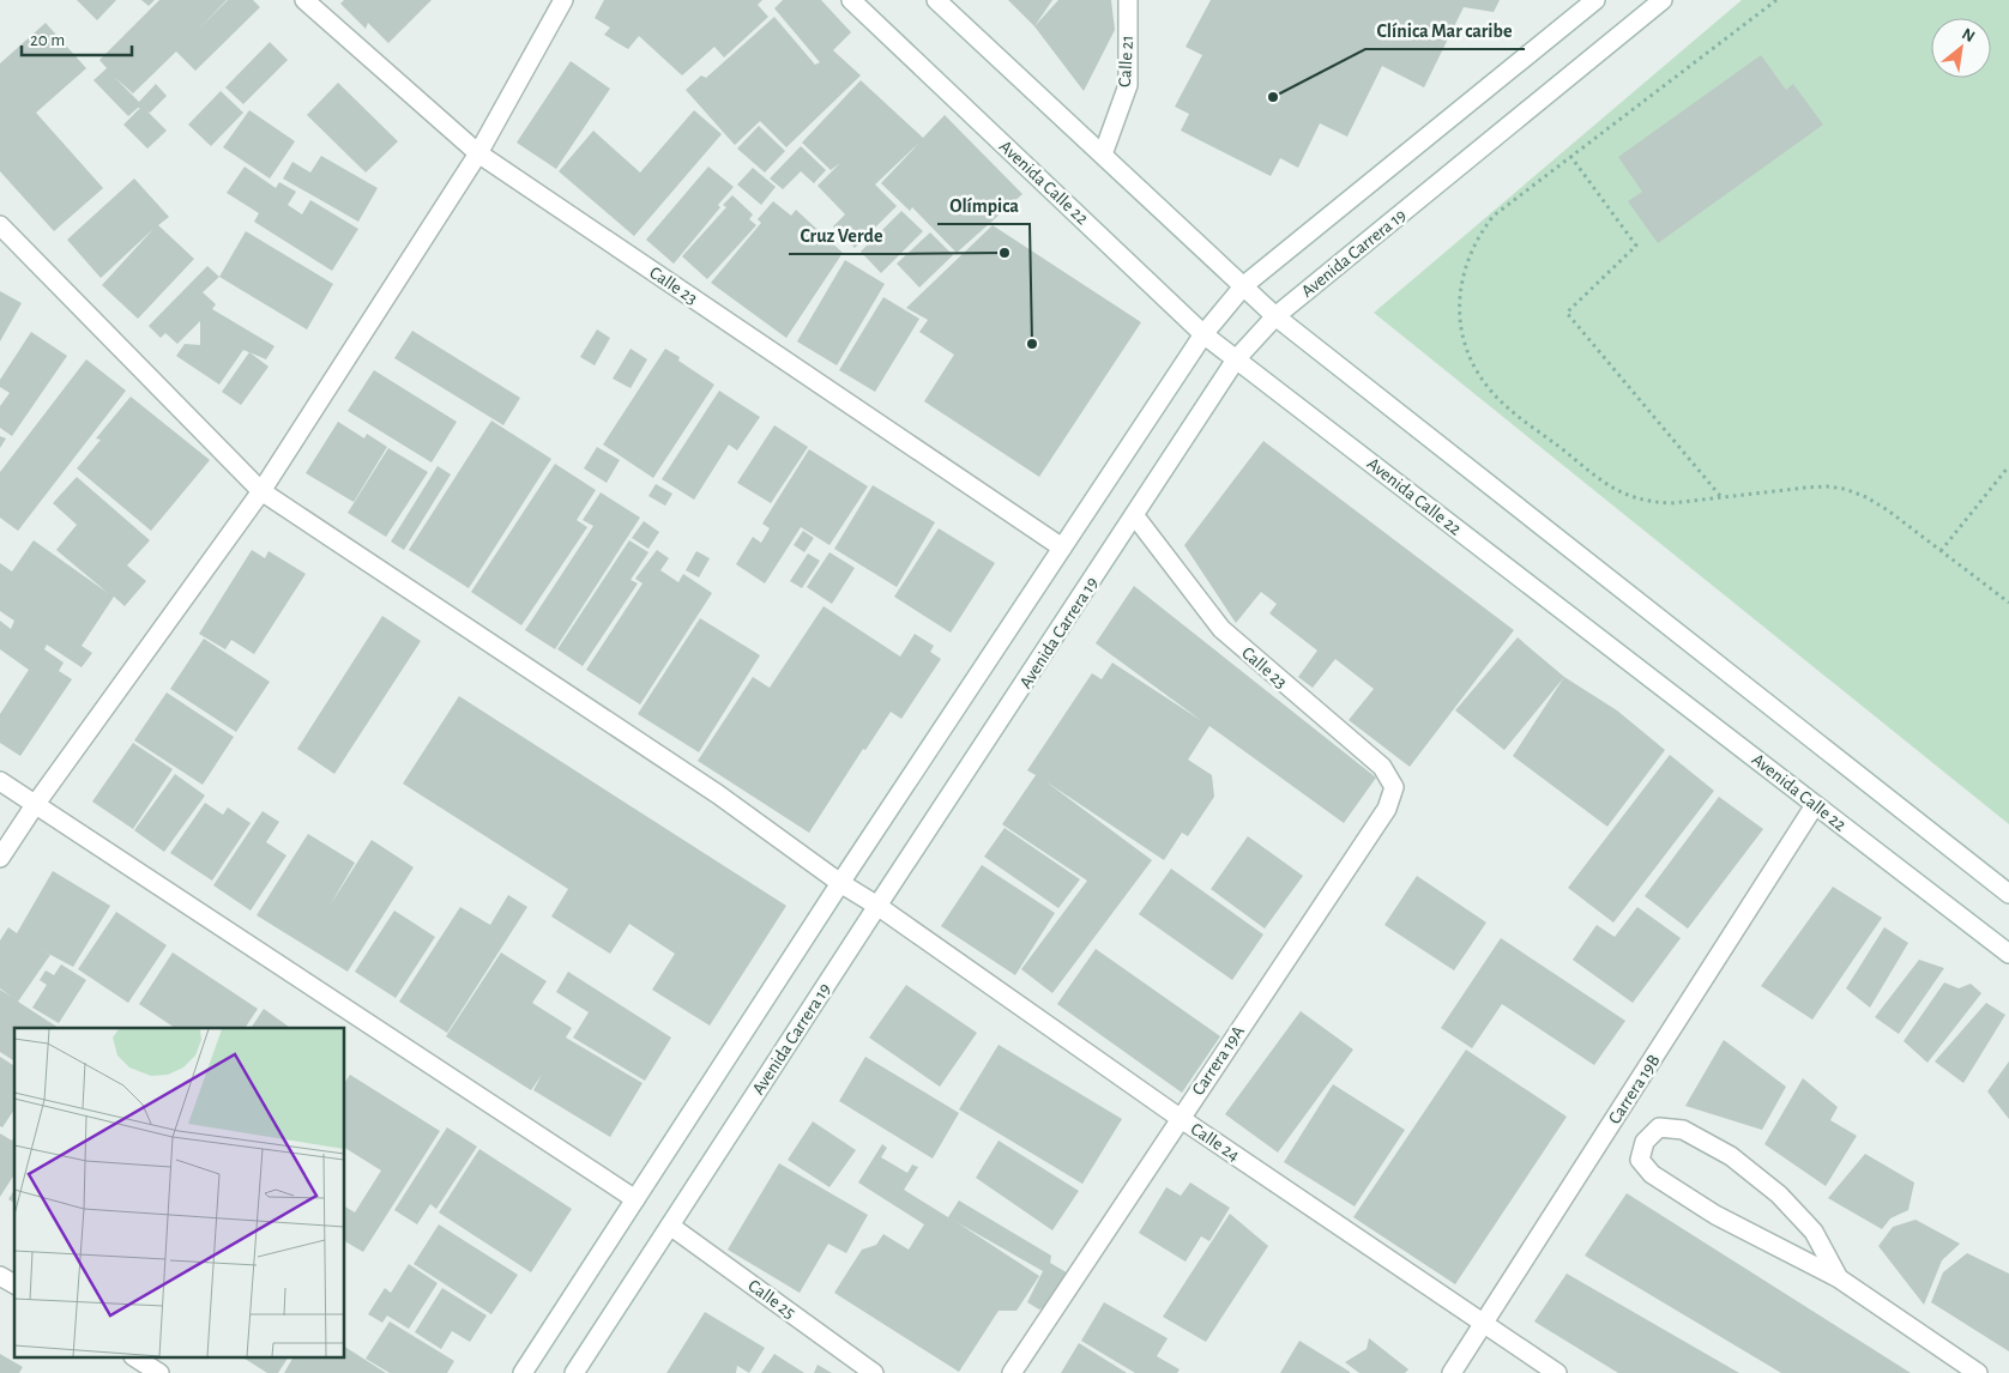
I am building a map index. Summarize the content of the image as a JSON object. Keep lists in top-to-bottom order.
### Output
{
  "streets": {
    "street": [
      "Calle 21",
      "Avenida Calle 22",
      "Avenida Carrera 19",
      "Calle 23",
      "Carrera 19A",
      "Carrera 19B",
      "Calle 24",
      "Calle 25"
    ]
  },
  "crossings": [
    ["Avenida Calle 22", "Avenida Carrera 19"],
    ["Avenida Calle 22", "Carrera 19B"],
    ["Avenida Carrera 19", "Calle 23"],
    ["Avenida Carrera 19", "Calle 24"],
    ["Avenida Carrera 19", "Calle 25"],
    ["Calle 23", "Carrera 19A"],
    ["Carrera 19A", "Calle 24"],
    ["Carrera 19B", "Calle 24"]
  ],
  "places": ["Clínica Mar caribe", "Cruz Verde", "Olímpica"],
  "scale_bar": "20 m",
  "north": "top right"
}
